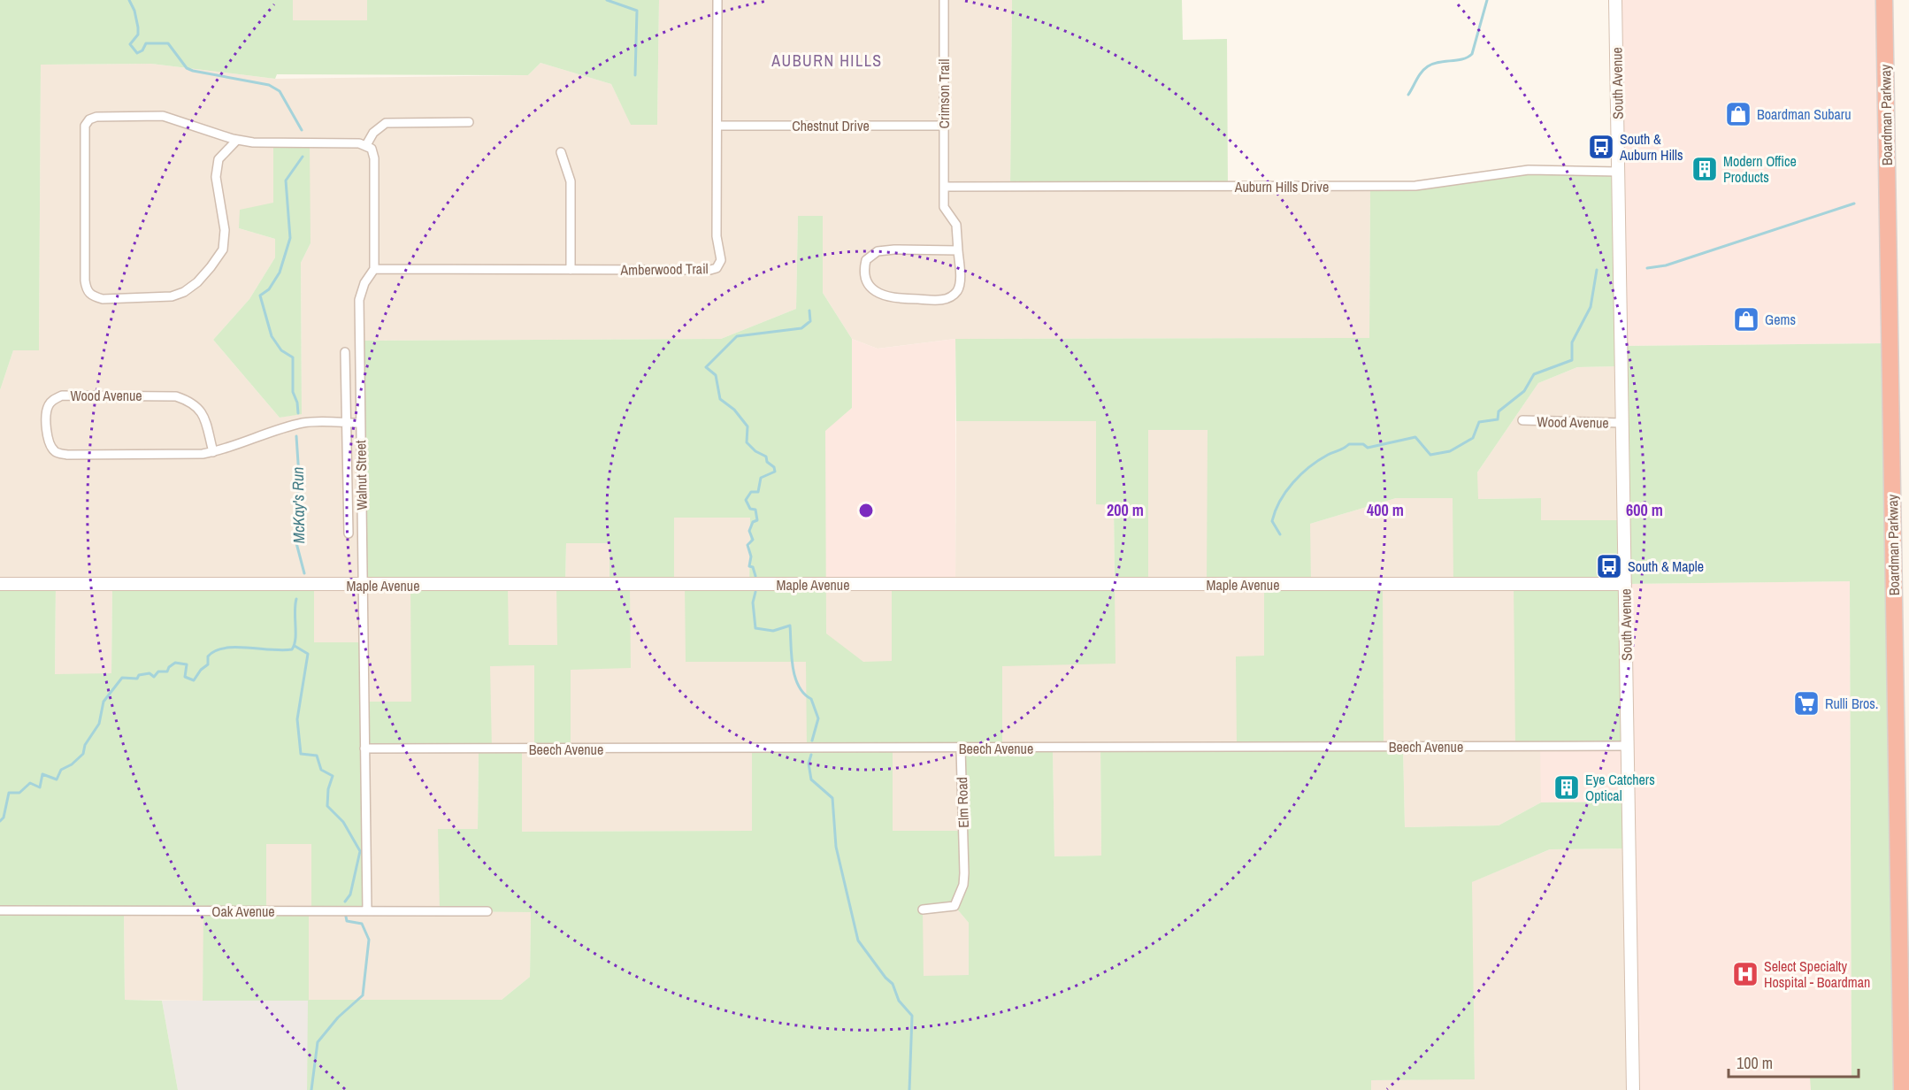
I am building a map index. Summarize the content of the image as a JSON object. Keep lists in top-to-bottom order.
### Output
{
  "streets": {
    "highway": ["Boardman Parkway"],
    "street": [
      "South Avenue",
      "Crimson Trail",
      "Chestnut Drive",
      "Auburn Hills Drive",
      "Amberwood Trail",
      "Wood Avenue",
      "Walnut Street",
      "Maple Avenue",
      "Beech Avenue",
      "Elm Road",
      "Oak Avenue"
    ]
  },
  "crossings": [
    ["South Avenue", "Auburn Hills Drive"],
    ["South Avenue", "Wood Avenue"],
    ["South Avenue", "Maple Avenue"],
    ["South Avenue", "Beech Avenue"],
    ["Crimson Trail", "Chestnut Drive"],
    ["Crimson Trail", "Auburn Hills Drive"],
    ["Chestnut Drive", "Amberwood Trail"],
    ["Amberwood Trail", "Walnut Street"],
    ["Wood Avenue", "Walnut Street"],
    ["Walnut Street", "Maple Avenue"],
    ["Walnut Street", "Beech Avenue"],
    ["Walnut Street", "Oak Avenue"],
    ["Beech Avenue", "Elm Road"]
  ],
  "districts": ["AUBURN HILLS"],
  "water": ["McKay's Run"],
  "places": {
    "shop": ["Boardman Subaru", "Gems"],
    "bus stop": ["South & Auburn Hills", "South & Maple"],
    "building": ["Modern Office Products", "Eye Catchers Optical"],
    "supermarket": ["Rulli Bros."],
    "hospital": ["Select Specialty Hospital - Boardman"]
  },
  "scale_bar": "100 m",
  "rings": ["200 m", "400 m", "600 m"]
}
